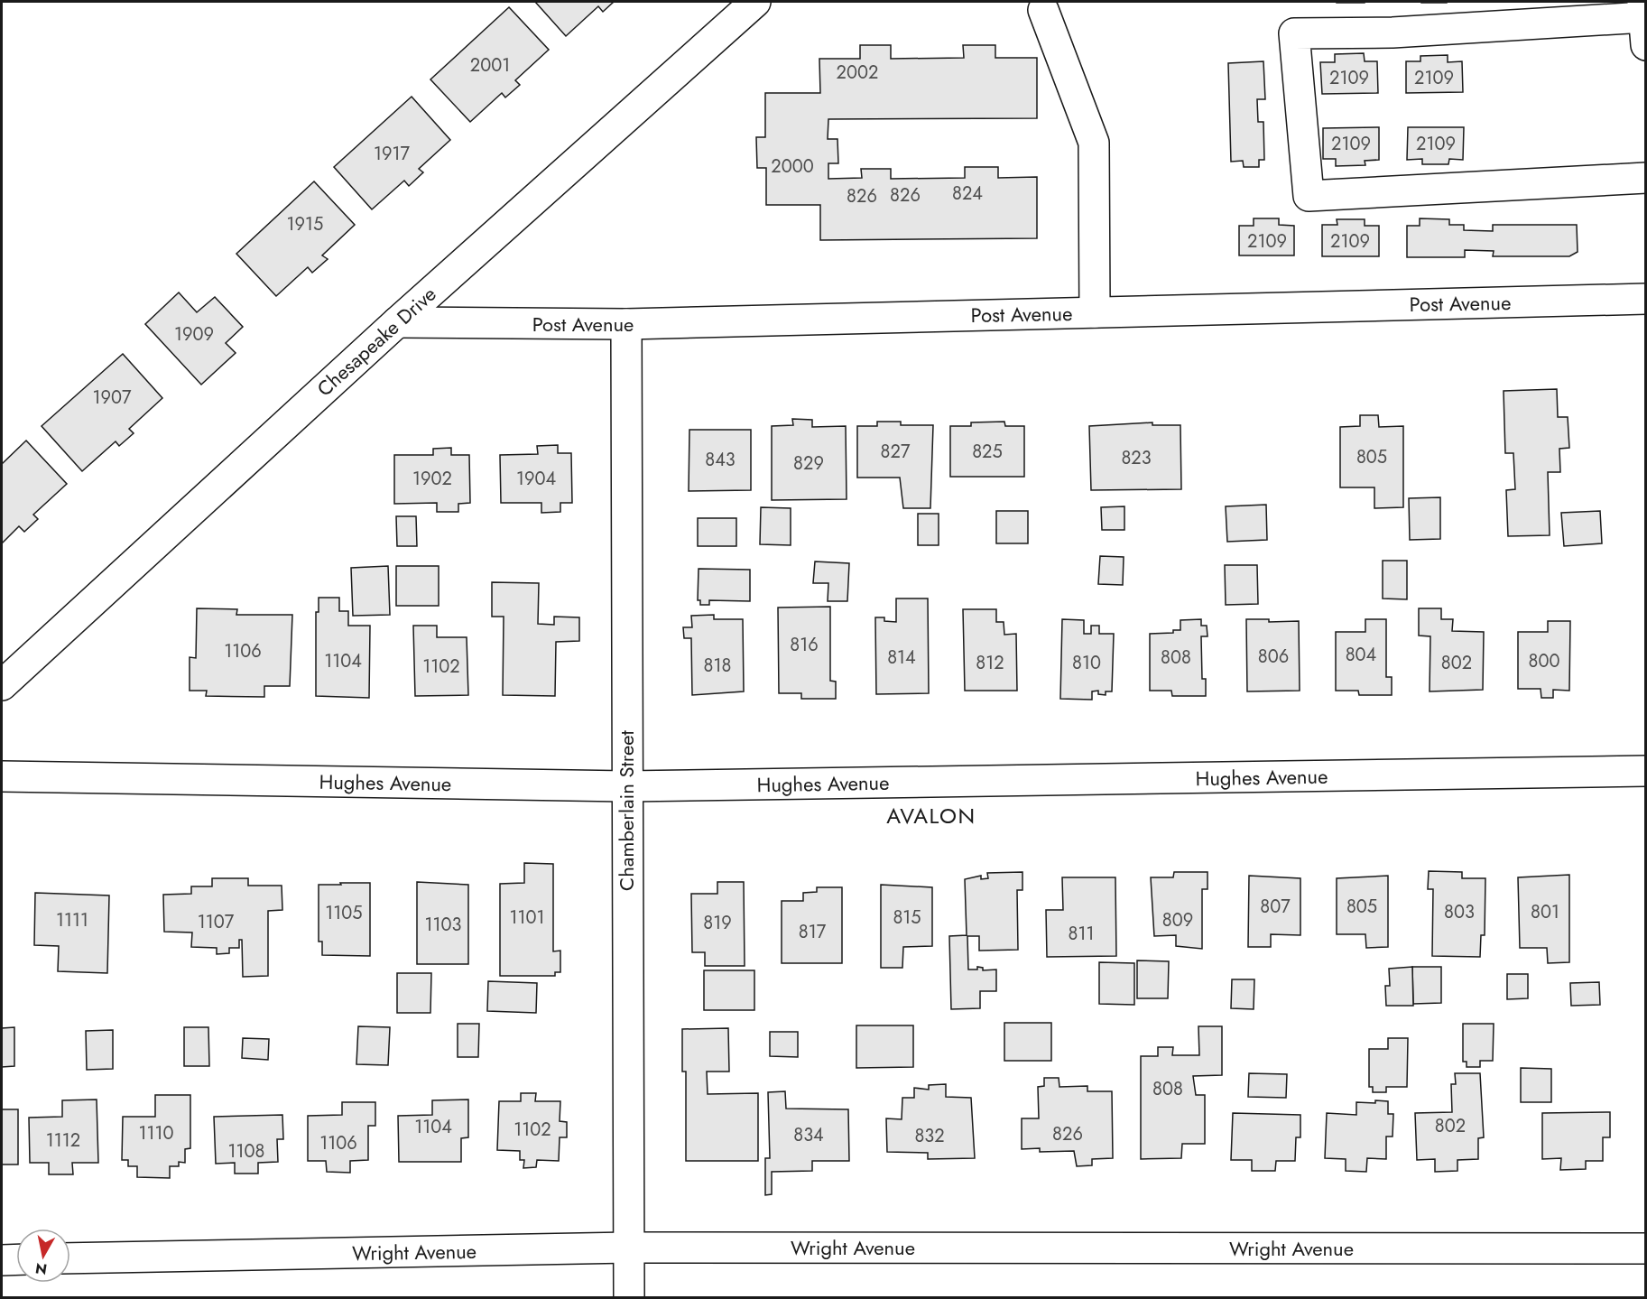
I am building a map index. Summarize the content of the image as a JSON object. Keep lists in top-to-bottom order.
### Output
{
  "streets": {
    "street": [
      "Post Avenue",
      "Chesapeake Drive",
      "Hughes Avenue",
      "Chamberlain Street",
      "Wright Avenue"
    ]
  },
  "crossings": [
    ["Post Avenue", "Chesapeake Drive"],
    ["Post Avenue", "Chamberlain Street"],
    ["Hughes Avenue", "Chamberlain Street"],
    ["Chamberlain Street", "Wright Avenue"]
  ],
  "districts": ["AVALON"],
  "house_numbers": [
    "2001",
    "2002",
    "2109",
    "2109",
    "2109",
    "2109",
    "1917",
    "2000",
    "824",
    "826",
    "826",
    "1915",
    "2109",
    "2109",
    "1909",
    "1907",
    "827",
    "825",
    "805",
    "823",
    "843",
    "829",
    "1902",
    "1904",
    "816",
    "1106",
    "804",
    "806",
    "814",
    "808",
    "1104",
    "800",
    "812",
    "810",
    "802",
    "818",
    "1102",
    "807",
    "805",
    "803",
    "801",
    "1105",
    "1101",
    "815",
    "1111",
    "809",
    "1107",
    "819",
    "1103",
    "817",
    "811",
    "808",
    "802",
    "1104",
    "1102",
    "1110",
    "826",
    "834",
    "832",
    "1112",
    "1106",
    "1108"
  ],
  "north": "bottom"
}
